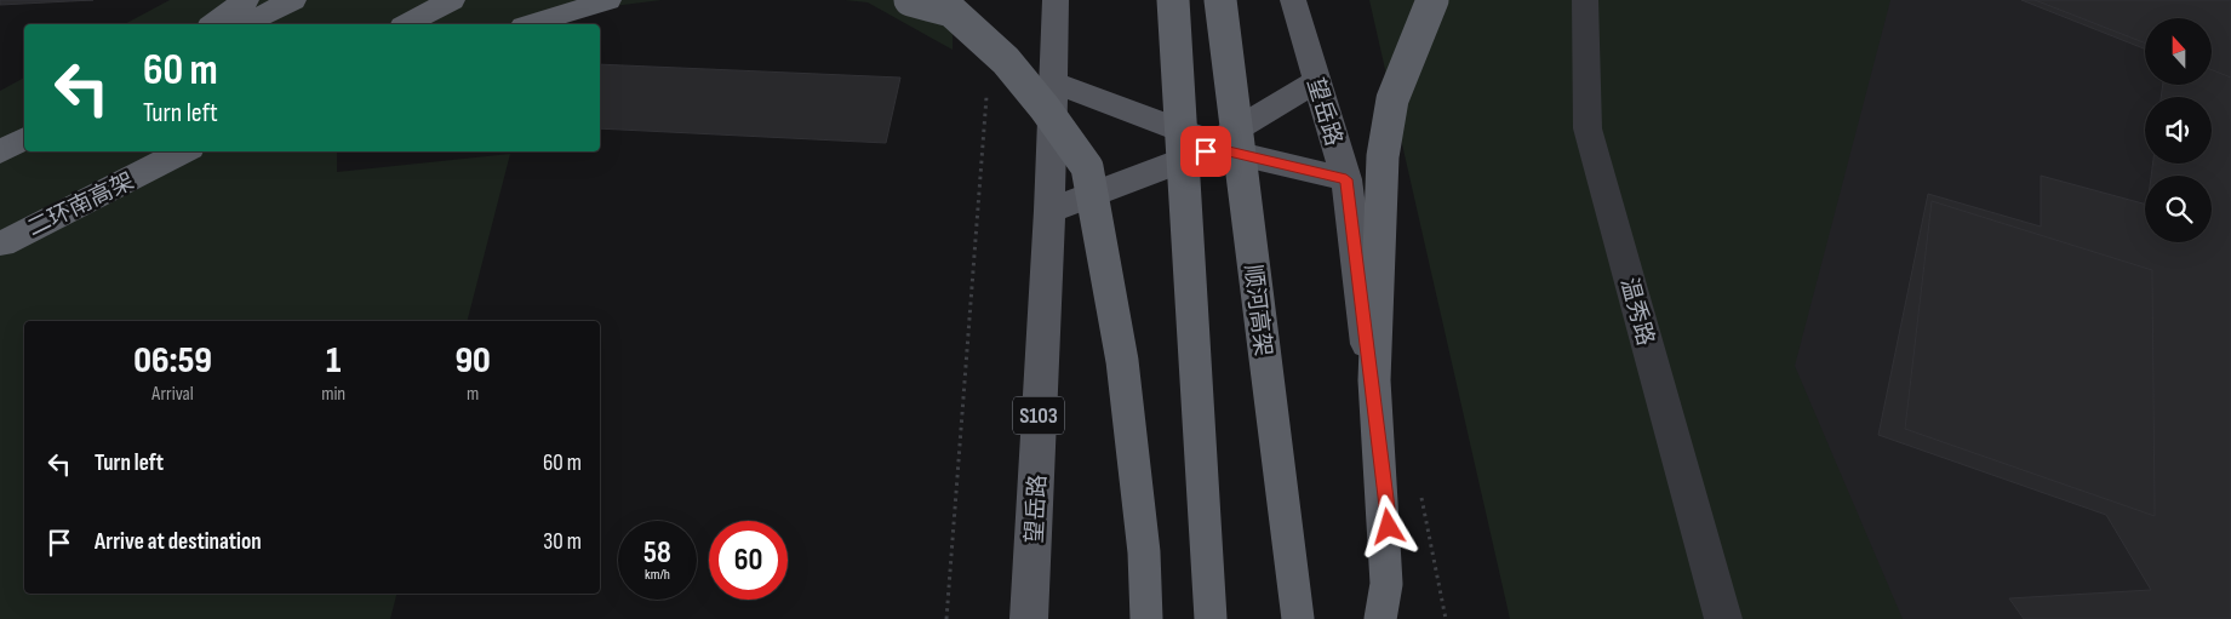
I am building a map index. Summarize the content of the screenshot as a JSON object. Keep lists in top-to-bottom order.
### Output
{
  "streets": {
    "highway": ["二环南高架", "顺河高架"],
    "main road": ["望岳路", "S103"],
    "street": ["温秀路"]
  },
  "north": "top",
  "page": {
    "turn": ["60 m", "Turn left"],
    "eta": [
      "06:59",
      "Arrival",
      "1",
      "min",
      "90",
      "m"
    ],
    "list": [
      {
        "name": "Turn left",
        "value": "60 m"
      },
      {
        "name": "Arrive at destination",
        "value": "30 m"
      }
    ],
    "speed": "58 km/h",
    "limit": "60"
  }
}
